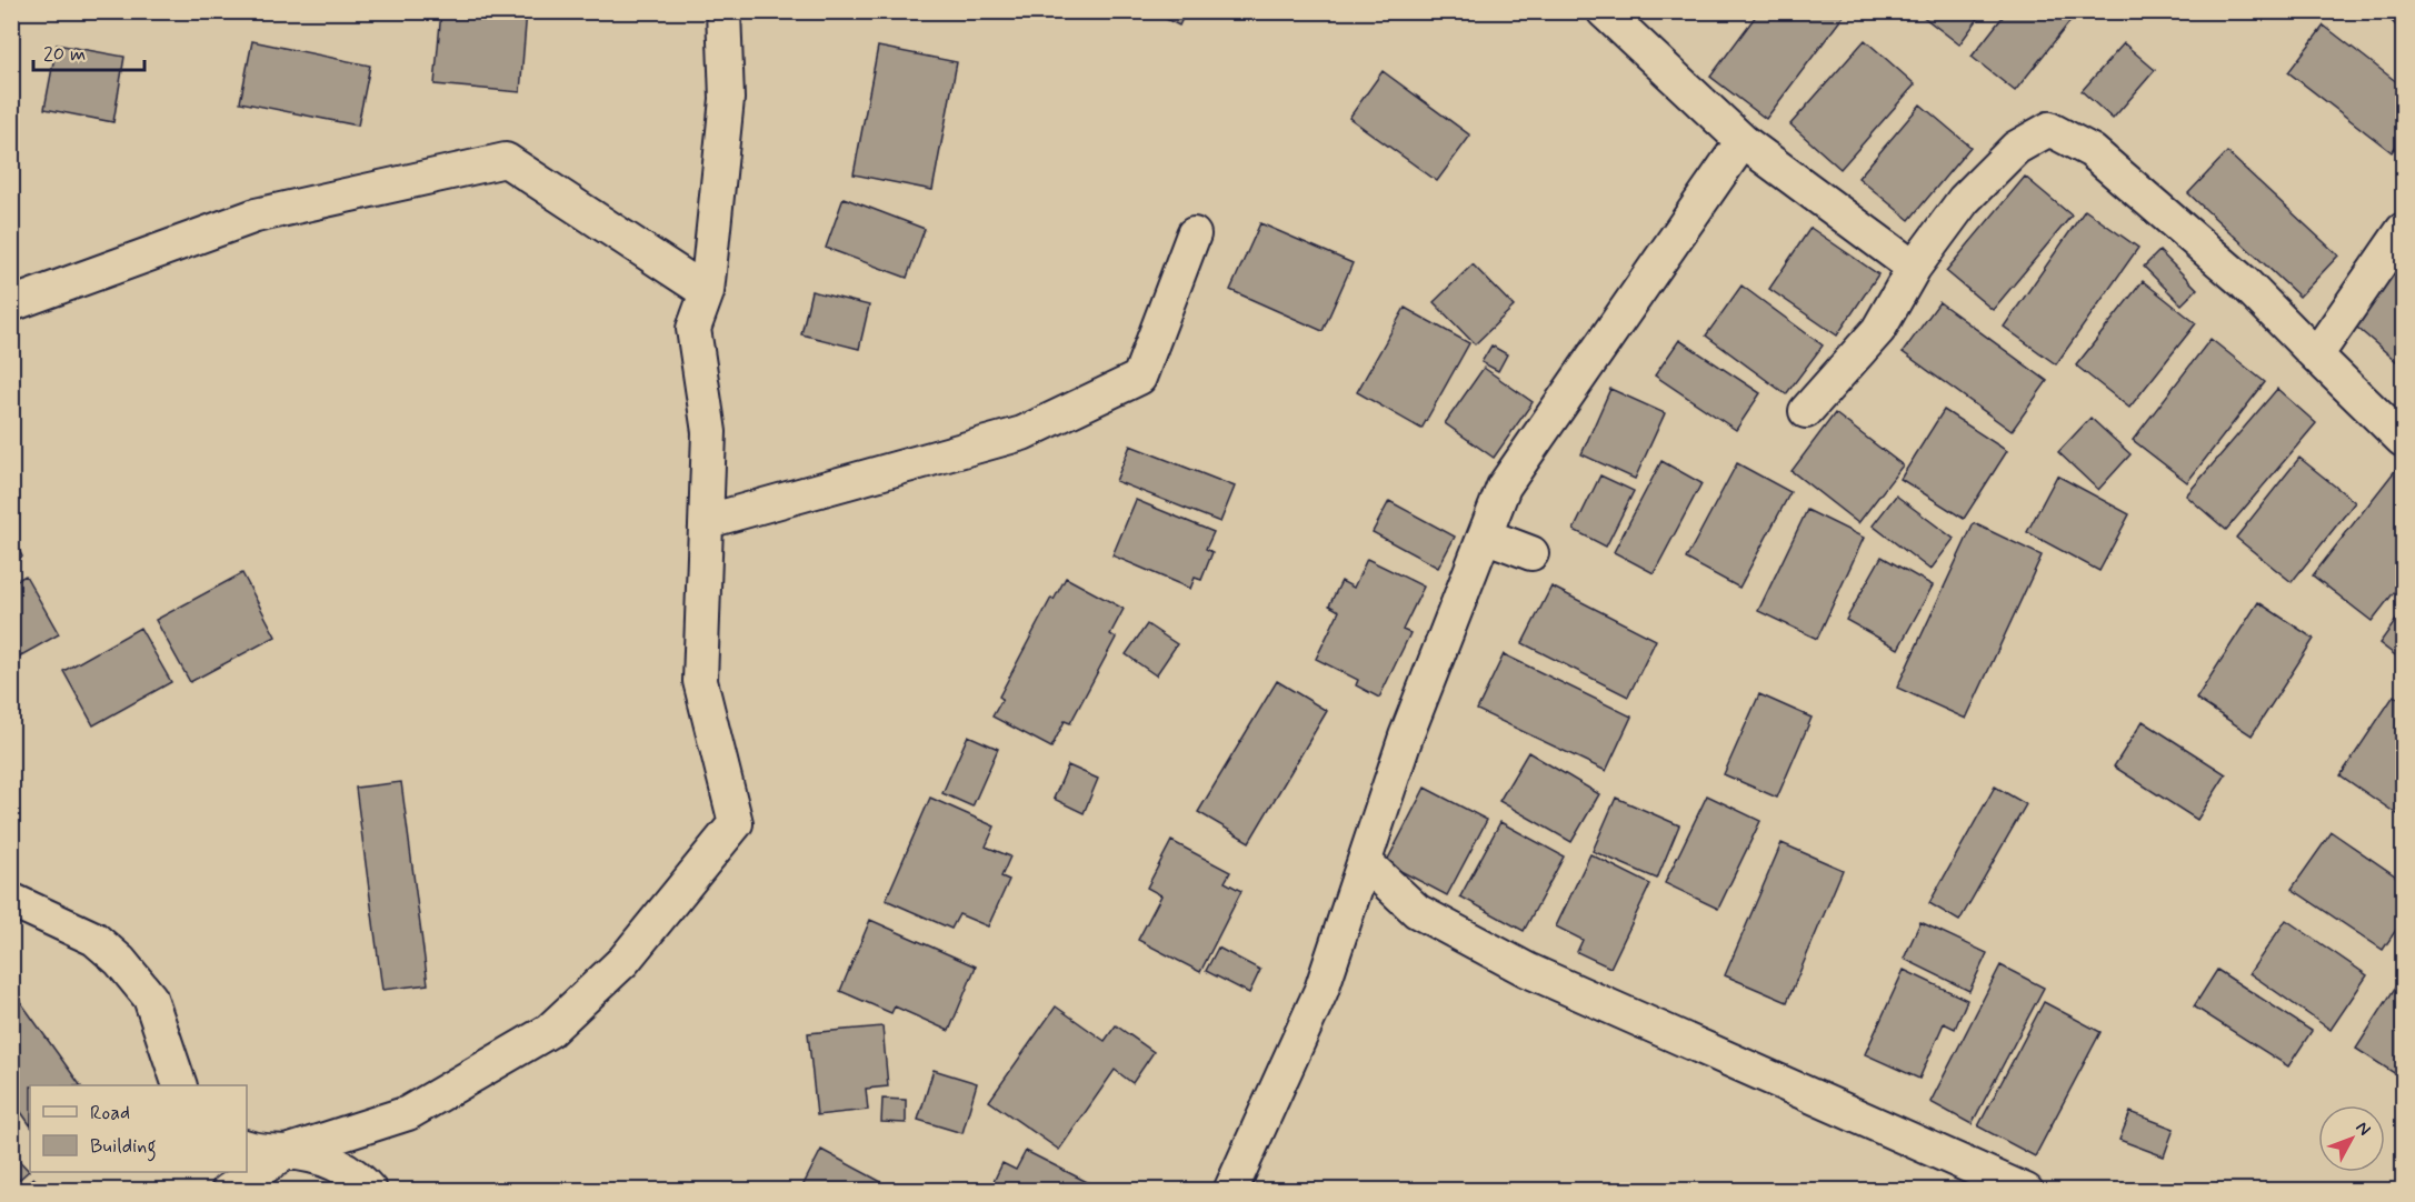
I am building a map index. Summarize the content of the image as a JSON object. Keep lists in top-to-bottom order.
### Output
{
  "legend": ["Road", "Building"],
  "scale_bar": "20 m",
  "north": "top right"
}
